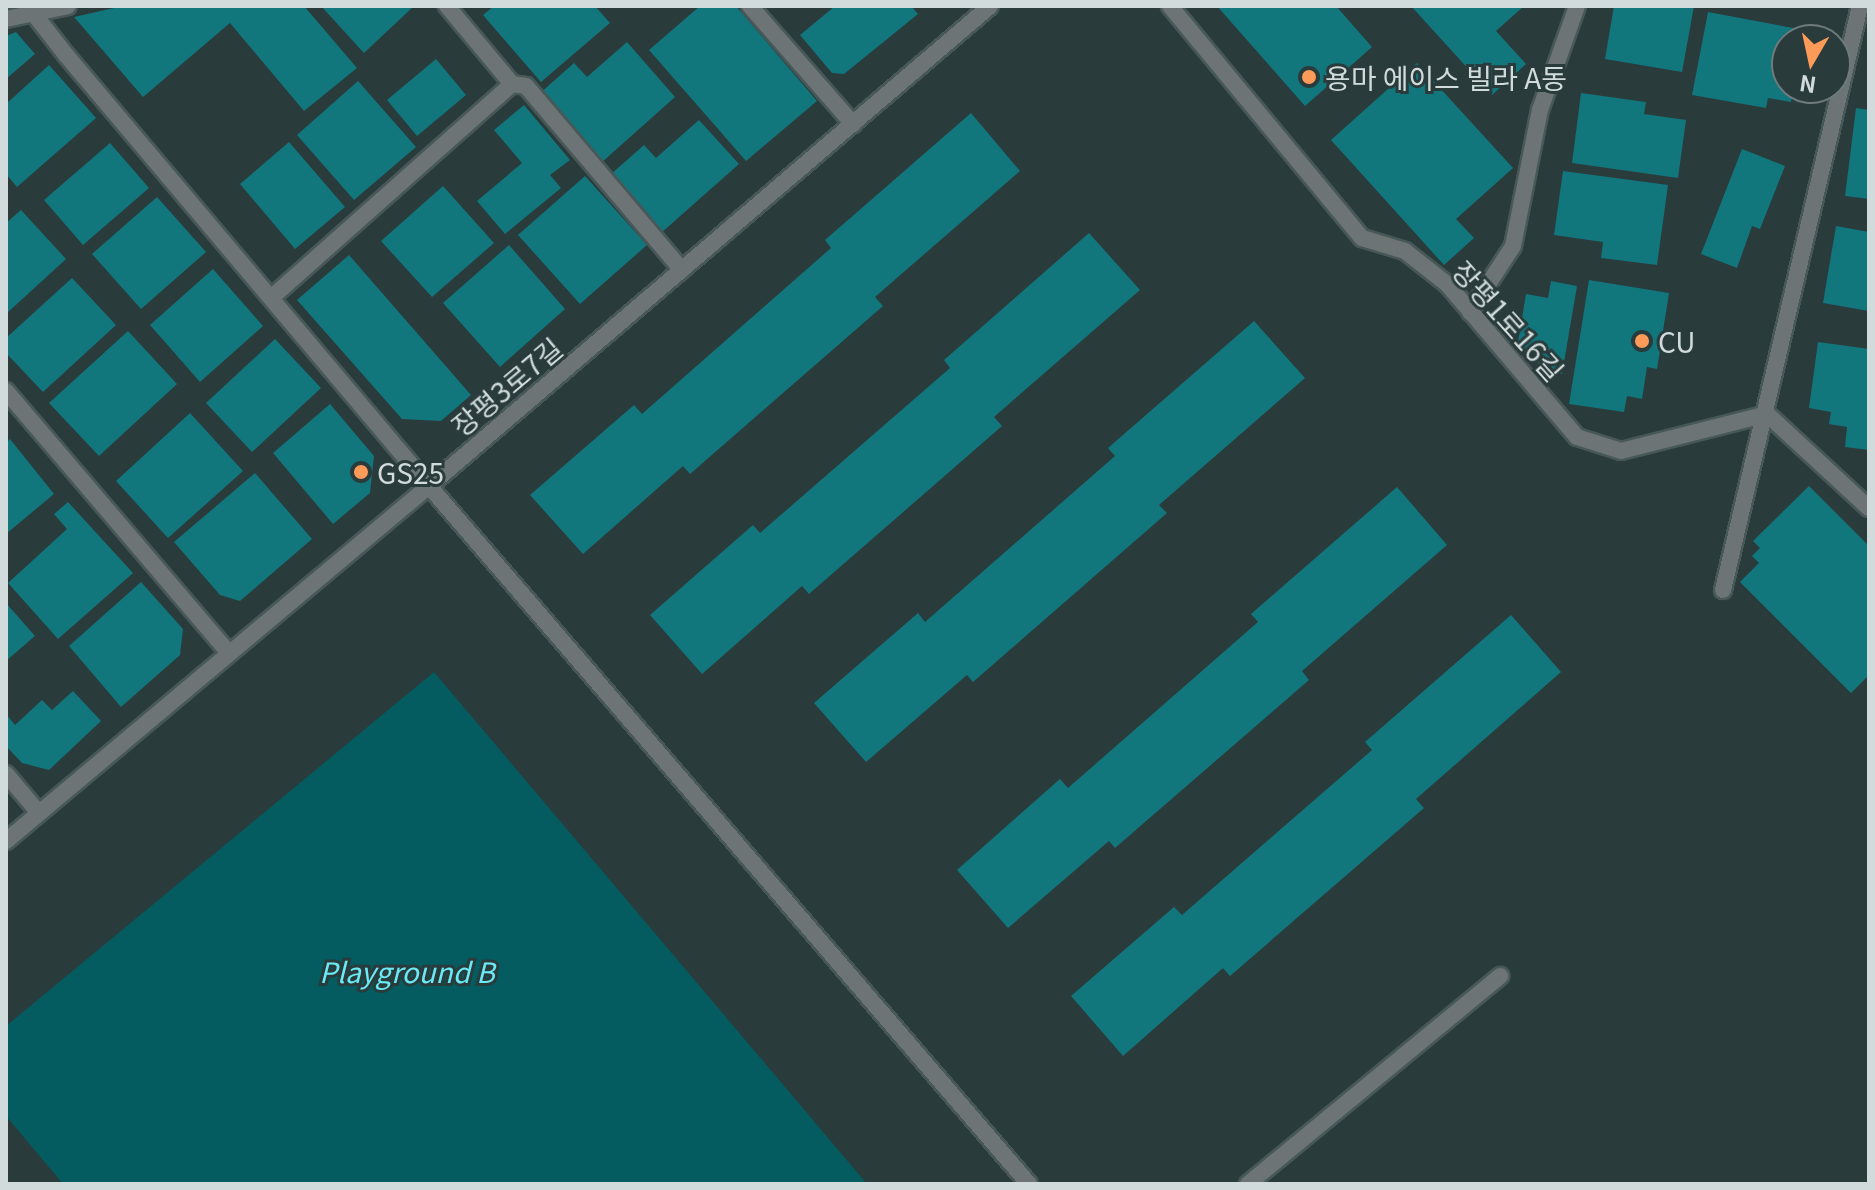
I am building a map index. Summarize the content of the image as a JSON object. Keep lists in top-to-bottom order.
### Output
{
  "streets": {
    "street": ["장평1로16길", "장평3로7길"]
  },
  "parks": ["Playground B"],
  "places": ["용마 에이스 빌라 A동", "CU", "GS25"],
  "north": "bottom"
}
